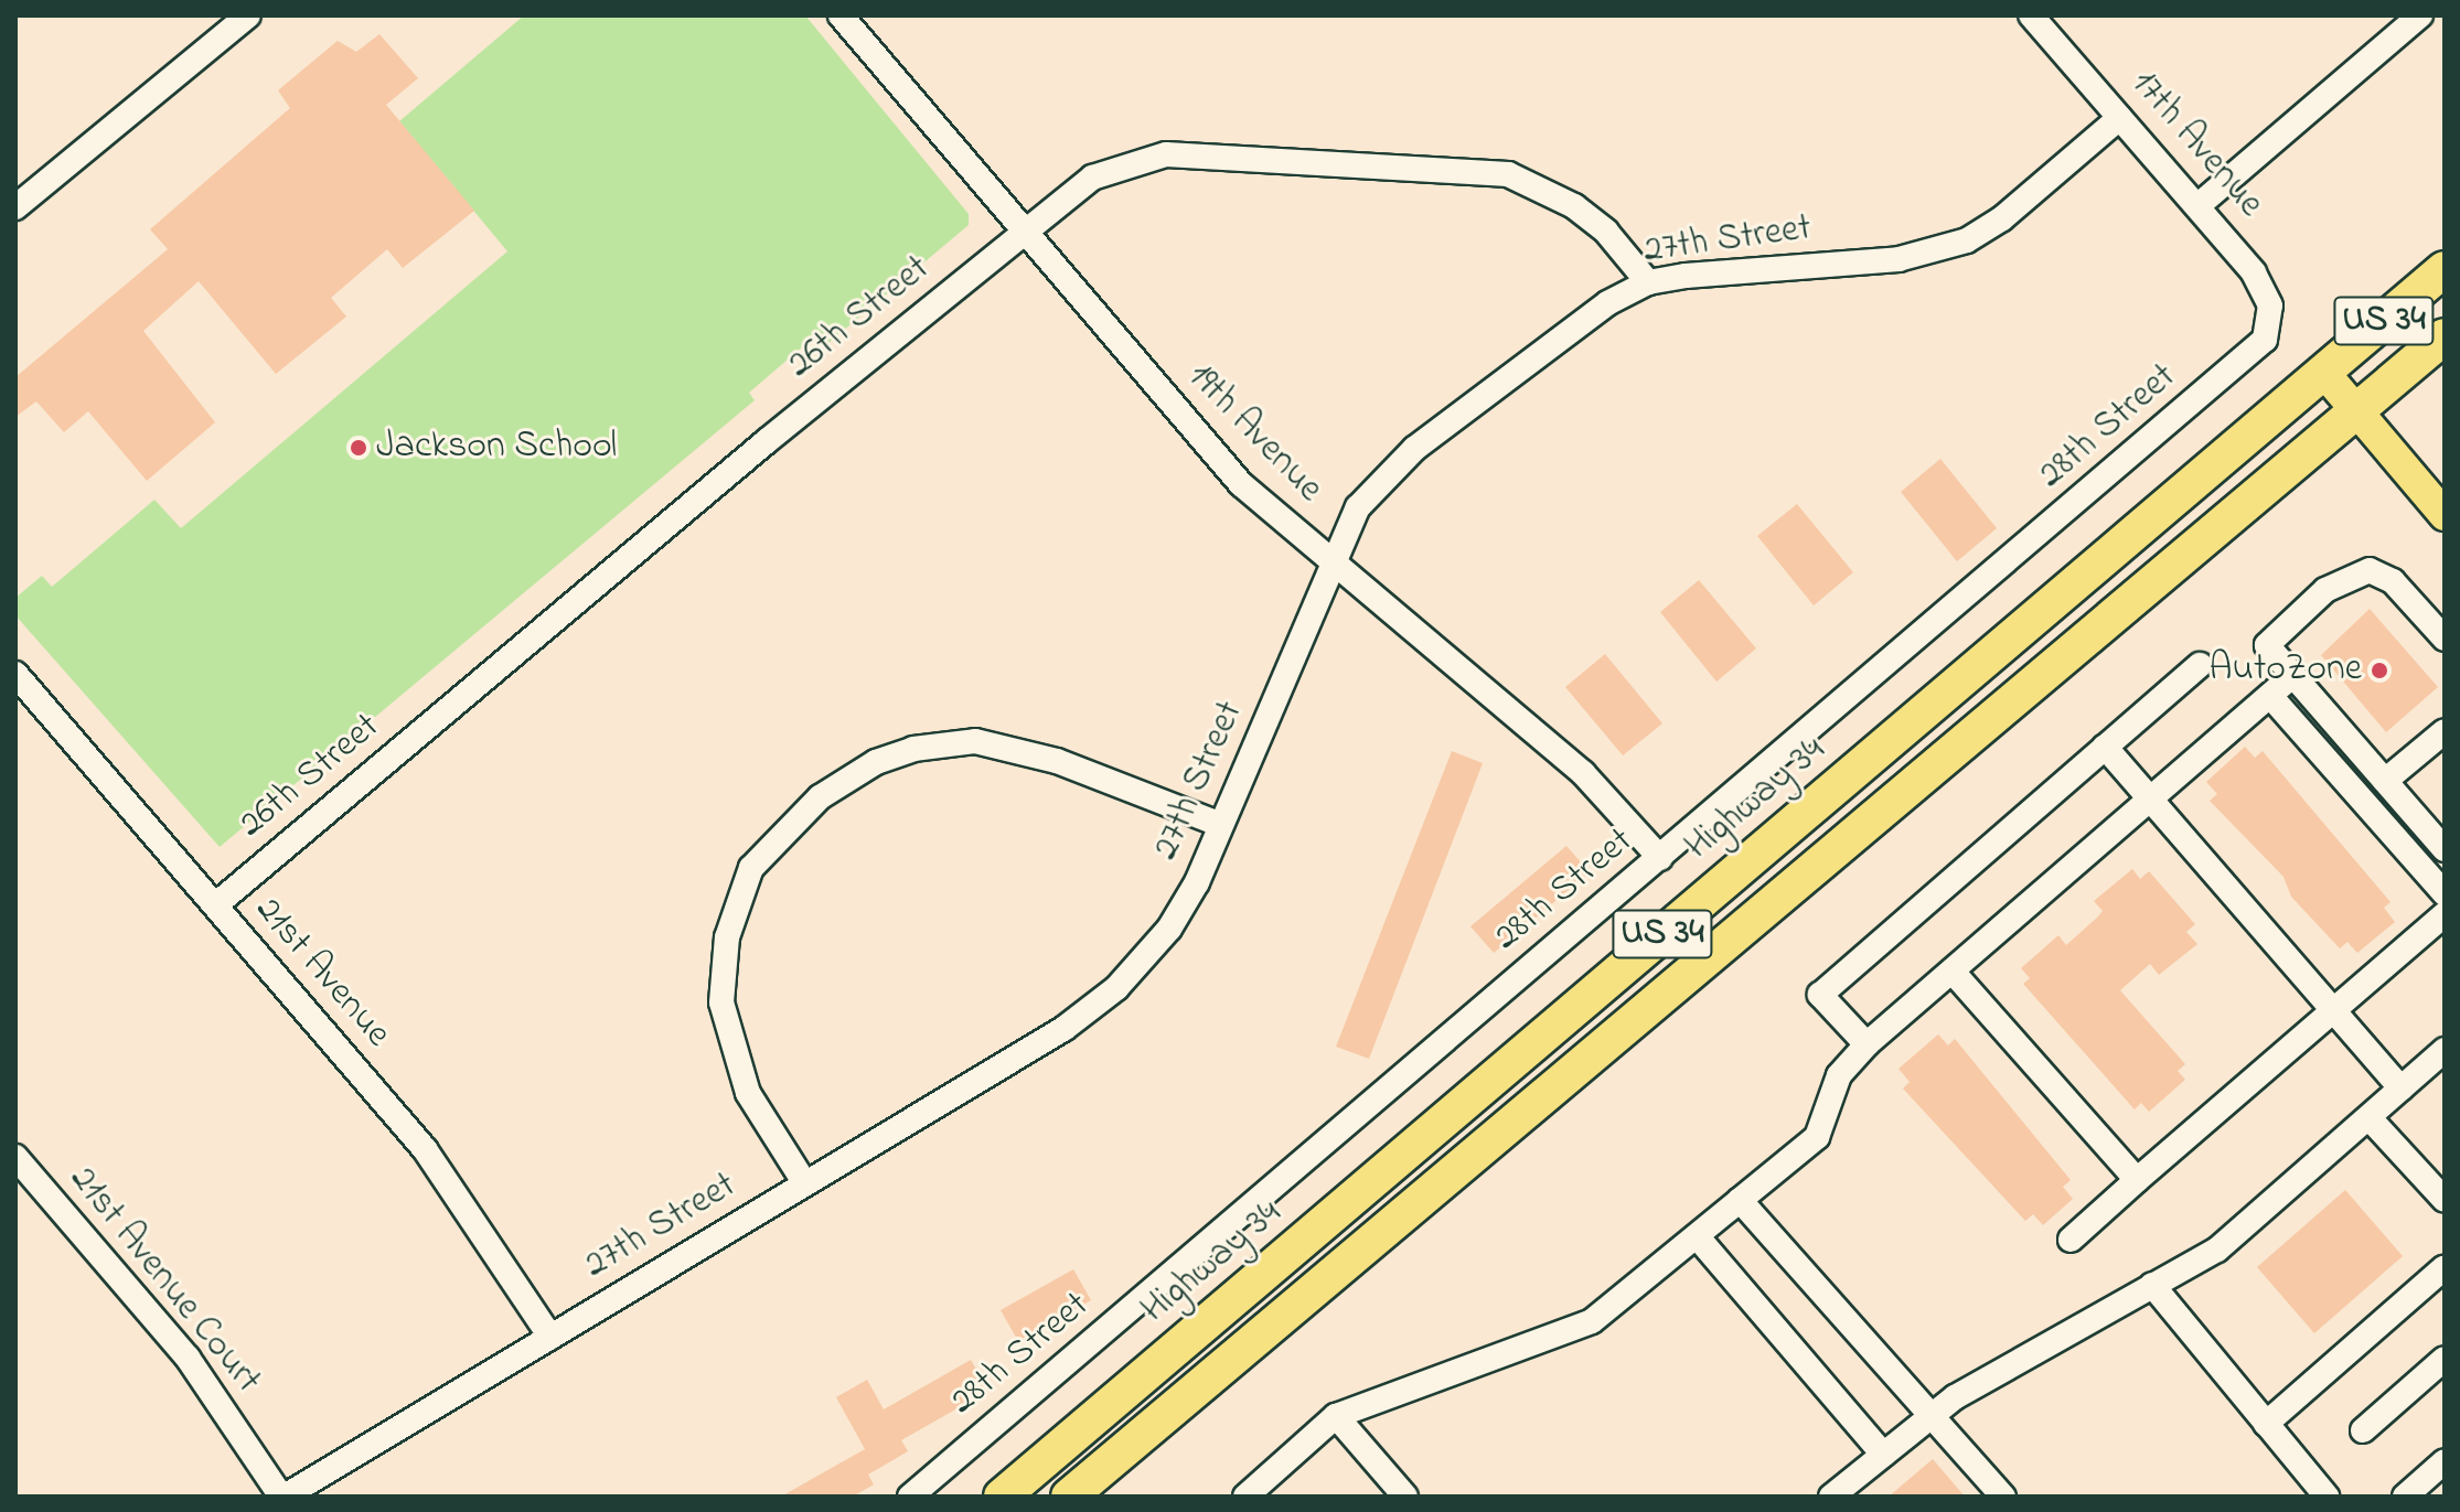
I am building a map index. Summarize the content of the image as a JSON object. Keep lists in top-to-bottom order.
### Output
{
  "streets": {
    "highway": ["US 34", "Highway 34"],
    "street": [
      "17th Avenue",
      "27th Street",
      "26th Street",
      "28th Street",
      "19th Avenue",
      "21st Avenue",
      "21st Avenue Court"
    ]
  },
  "crossings": [
    ["17th Avenue", "27th Street"],
    ["17th Avenue", "28th Street"],
    ["27th Street", "26th Street"],
    ["27th Street", "19th Avenue"],
    ["27th Street", "21st Avenue"],
    ["27th Street", "21st Avenue Court"],
    ["26th Street", "19th Avenue"],
    ["26th Street", "21st Avenue"],
    ["28th Street", "19th Avenue"]
  ],
  "places": ["Jackson School", "AutoZone"]
}
